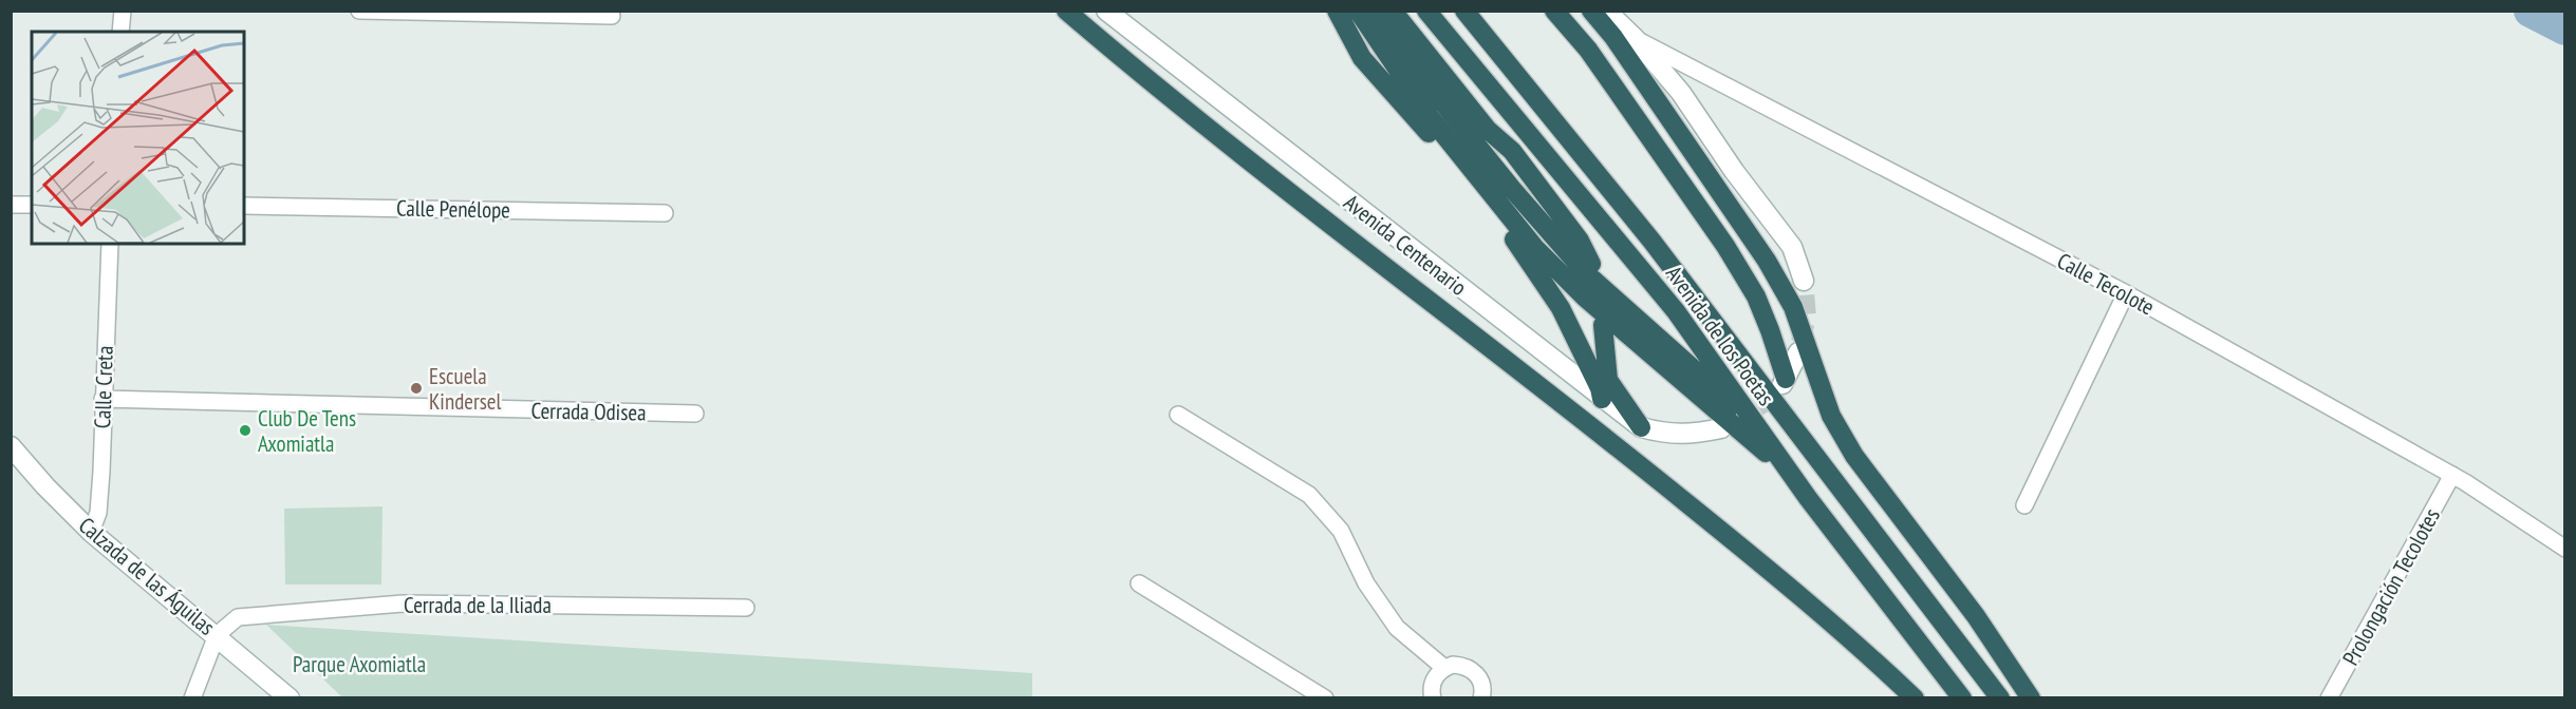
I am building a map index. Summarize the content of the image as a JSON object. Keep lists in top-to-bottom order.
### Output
{
  "streets": {
    "highway": ["Avenida de los Poetas"],
    "main road": ["Avenida Centenario", "Calzada de las Águilas"],
    "street": [
      "Calle Penélope",
      "Calle Tecolote",
      "Calle Creta",
      "Cerrada Odisea",
      "Prolongación Tecolotes",
      "Cerrada de la Iliada"
    ]
  },
  "crossings": [
    ["Calle Tecolote", "Prolongación Tecolotes"],
    ["Calle Creta", "Cerrada Odisea"],
    ["Calle Creta", "Calzada de las Águilas"],
    ["Calzada de las Águilas", "Cerrada de la Iliada"]
  ],
  "parks": ["Parque Axomiatla"],
  "places": ["Escuela Kindersel", "Club De Tens Axomiatla"]
}
